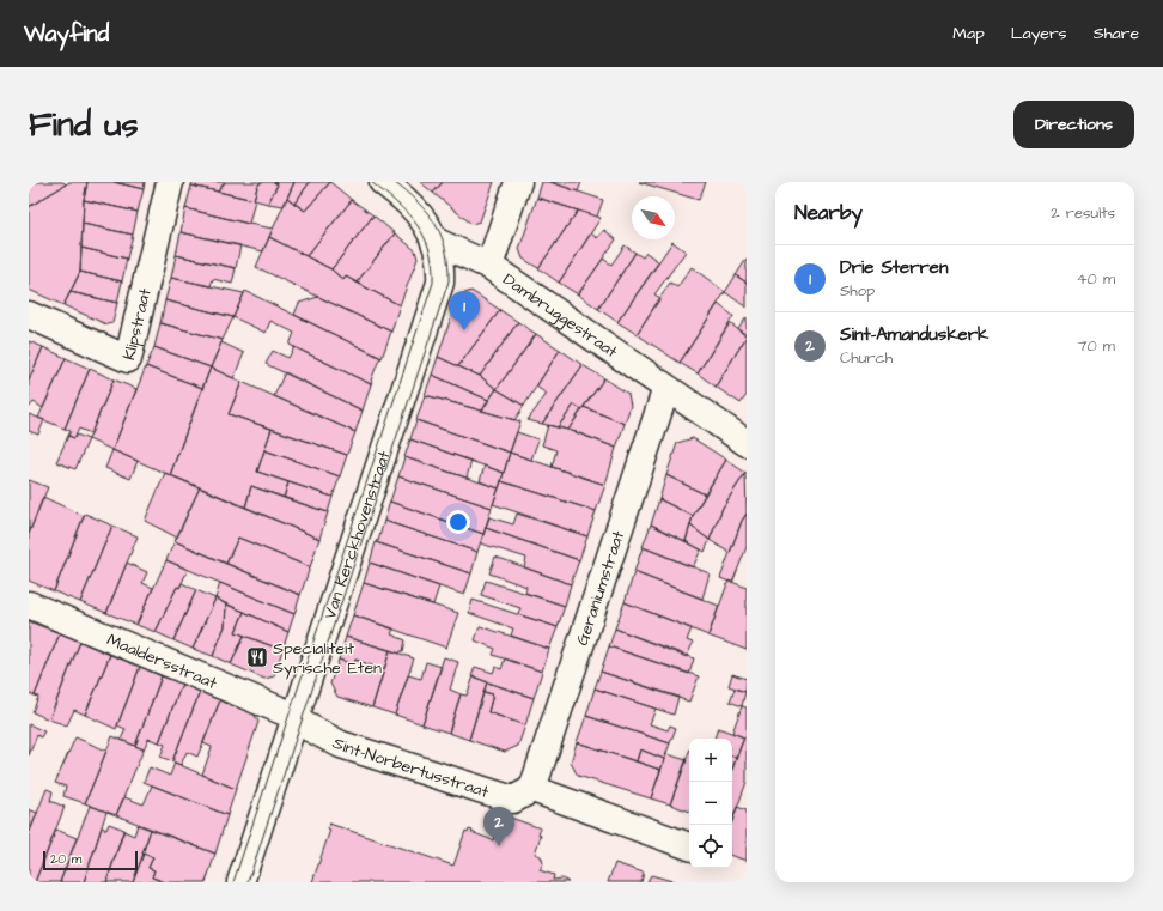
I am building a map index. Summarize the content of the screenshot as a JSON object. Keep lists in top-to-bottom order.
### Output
{
  "streets": {
    "street": [
      "Dambruggestraat",
      "Klipstraat",
      "Van Kerckhovenstraat",
      "Geraniumstraat",
      "Maaldersstraat",
      "Sint-Norbertusstraat"
    ]
  },
  "crossings": [
    ["Dambruggestraat", "Van Kerckhovenstraat"],
    ["Dambruggestraat", "Geraniumstraat"],
    ["Van Kerckhovenstraat", "Maaldersstraat"],
    ["Van Kerckhovenstraat", "Sint-Norbertusstraat"],
    ["Geraniumstraat", "Sint-Norbertusstraat"],
    ["Maaldersstraat", "Sint-Norbertusstraat"]
  ],
  "places": {
    "restaurant": ["Specialiteit Syrische Eten"]
  },
  "scale_bar": "20 m",
  "north": "bottom right",
  "page": {
    "header": "Wayfind",
    "nav": ["Map", "Layers", "Share"],
    "buttons": "Directions",
    "title": "Find us",
    "heading": ["Nearby", "2 results"],
    "list": [
      {
        "mark": "1",
        "name": "Drie Sterren",
        "note": "Shop",
        "value": "40 m"
      },
      {
        "mark": "2",
        "name": "Sint-Amanduskerk",
        "note": "Church",
        "value": "70 m"
      }
    ],
    "pins": ["1", "2"],
    "map_buttons": ["+", "−"],
    "scale": "20 m"
  }
}
